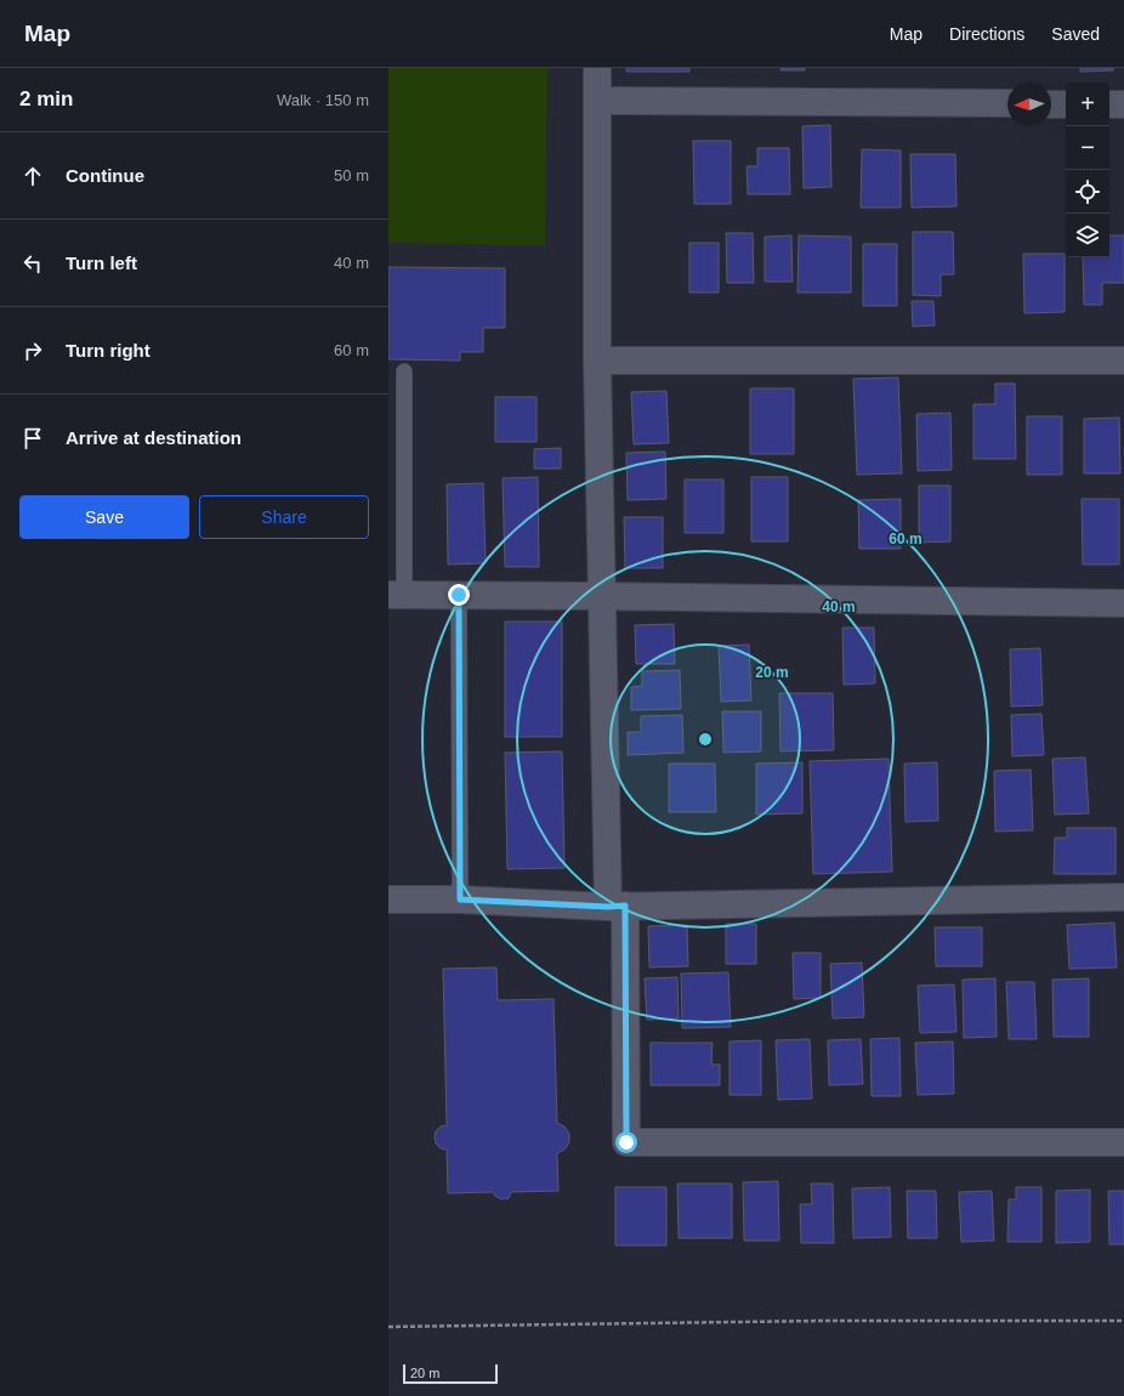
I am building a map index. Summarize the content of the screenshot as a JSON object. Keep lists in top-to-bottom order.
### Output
{
  "scale_bar": "20 m",
  "north": "left",
  "page": {
    "header": "Map",
    "nav": ["Map", "Directions", "Saved"],
    "heading": ["2 min", "Walk · 150 m"],
    "map_buttons": ["+", "−"],
    "list": [
      ["Continue", "50 m"],
      ["Turn left", "40 m"],
      ["Turn right", "60 m"],
      "Arrive at destination"
    ],
    "buttons": ["Save", "Share"],
    "scale": "20 m"
  },
  "rings": ["60 m", "40 m", "20 m"]
}
